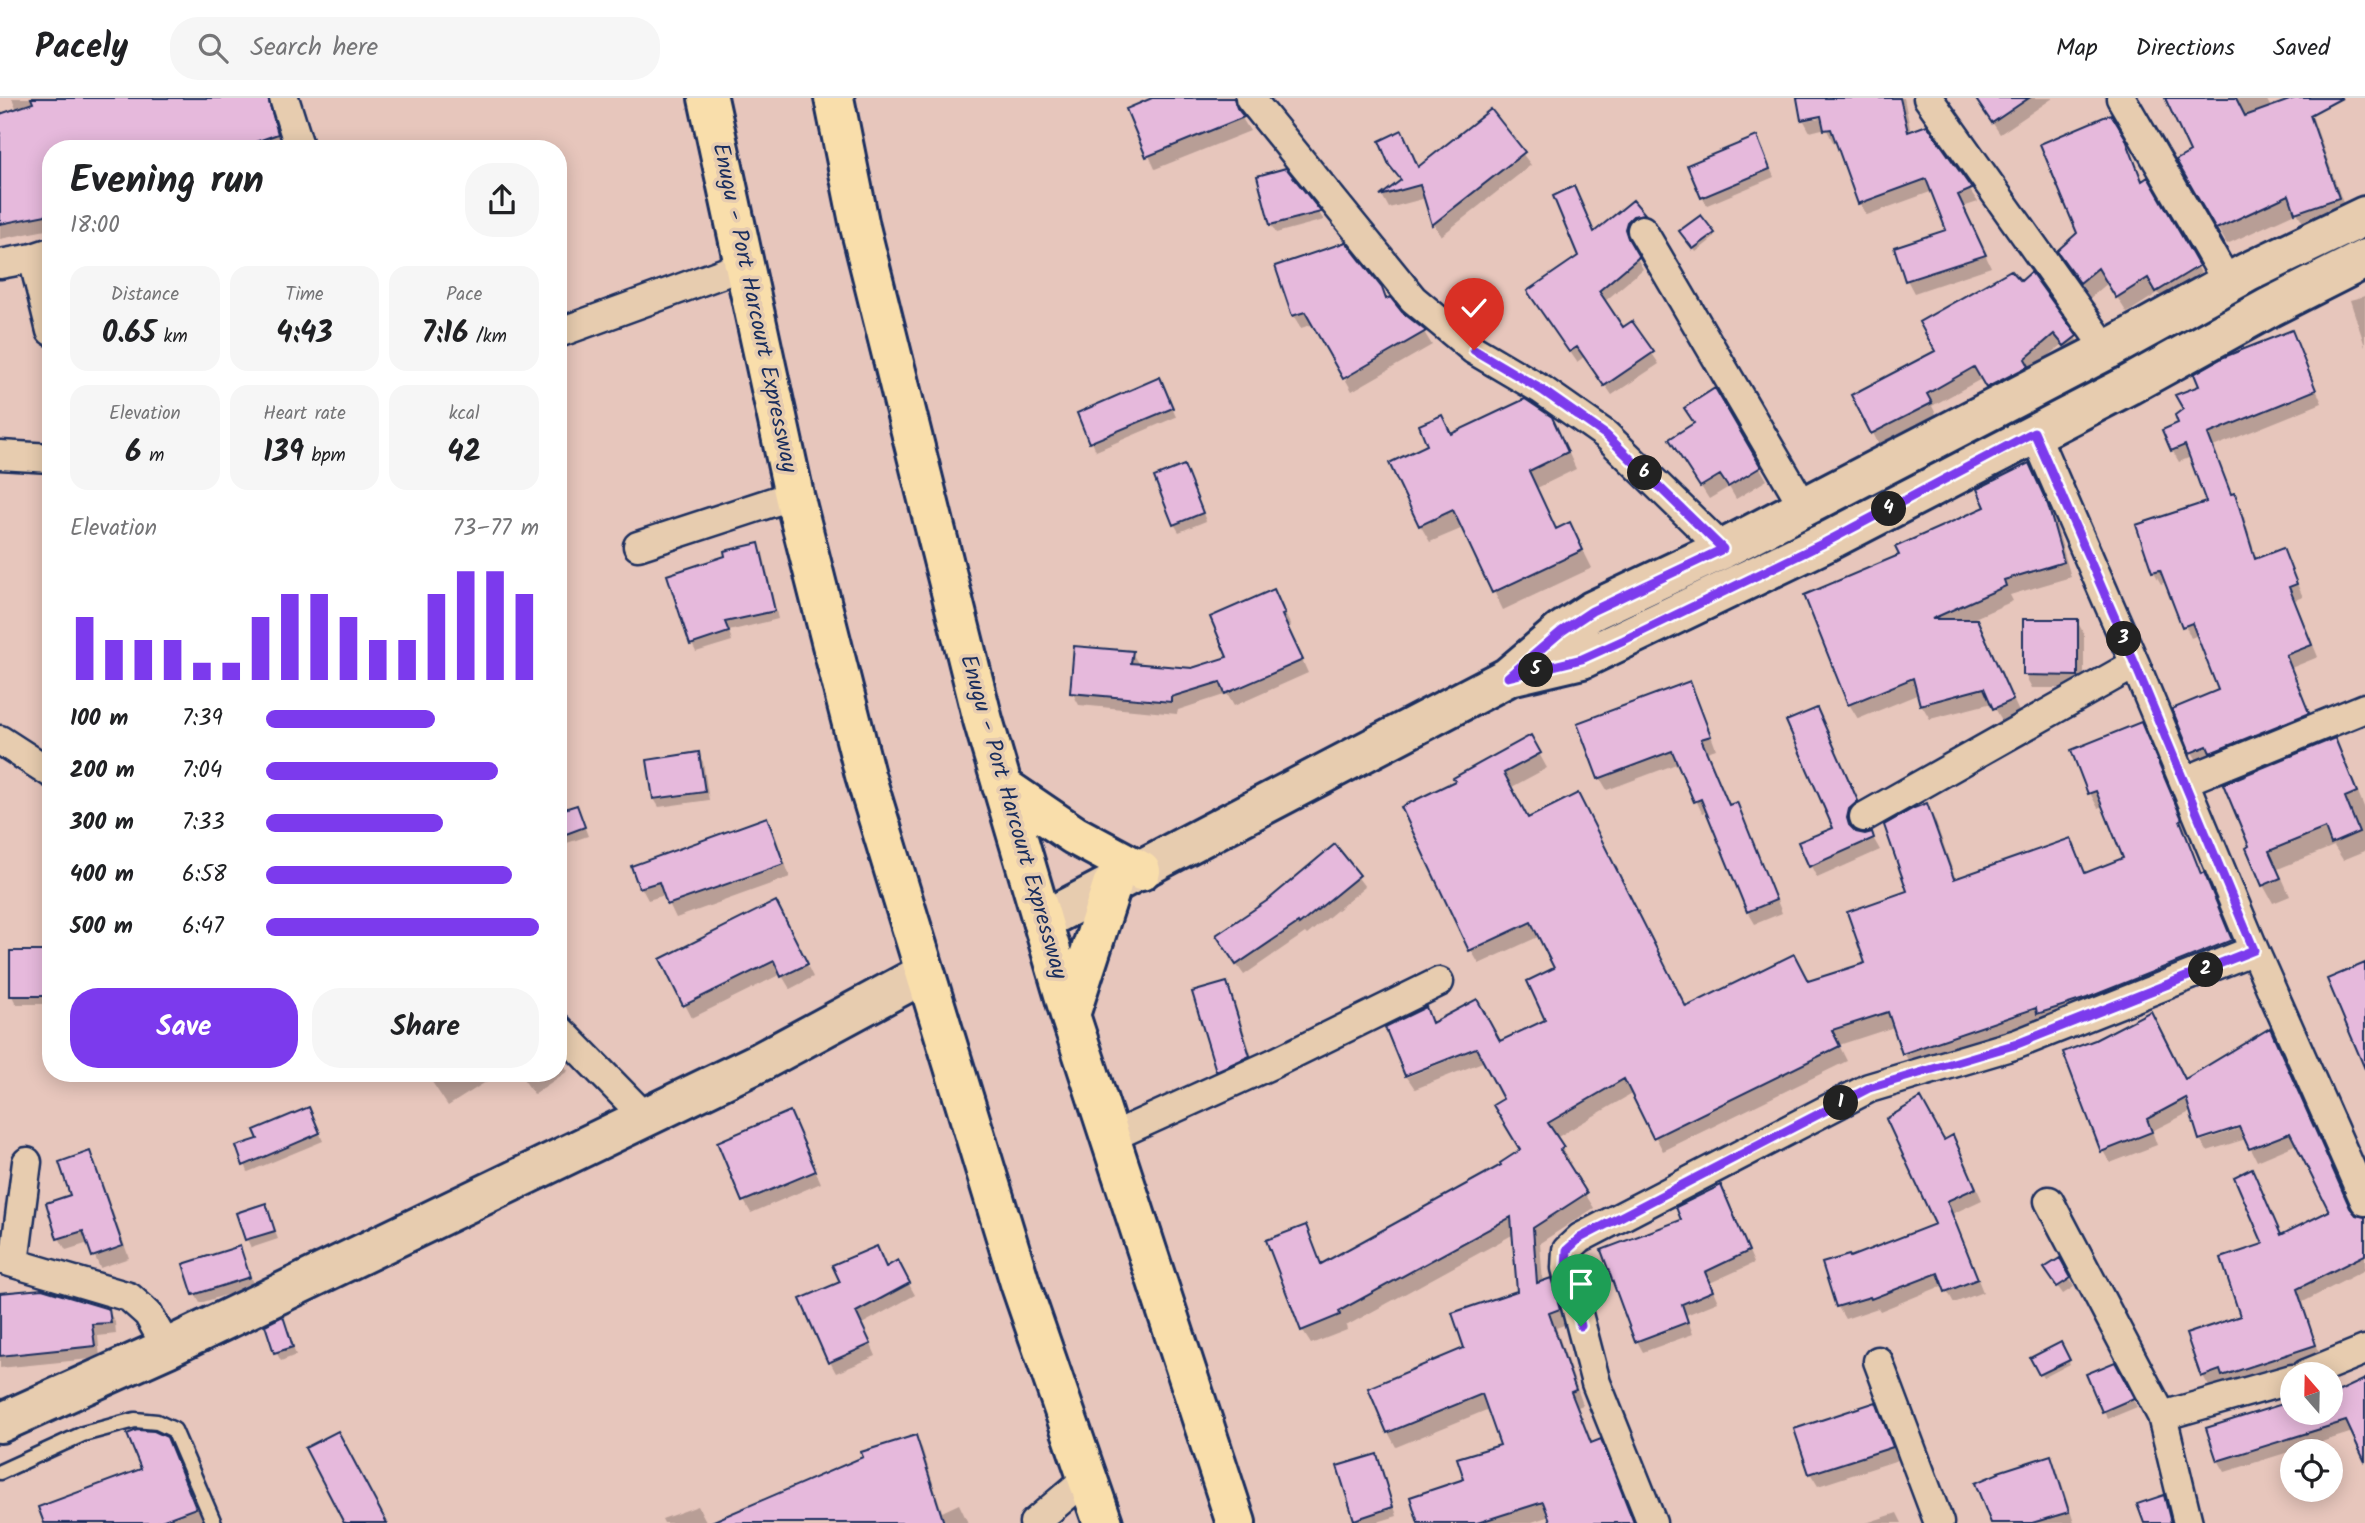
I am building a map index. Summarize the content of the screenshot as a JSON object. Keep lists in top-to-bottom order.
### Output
{
  "streets": {
    "highway": ["Enugu - Port Harcourt Expressway"]
  },
  "north": "top",
  "page": {
    "header": "Pacely",
    "search": "Search here",
    "nav": ["Map", "Directions", "Saved"],
    "heading": ["Evening run", "18:00"],
    "stats": [
      ["Distance", "0.65 km"],
      ["Time", "4:43"],
      ["Pace", "7:16 /km"],
      ["Elevation", "6 m"],
      ["Heart rate", "139 bpm"],
      ["kcal", "42"]
    ],
    "pins": [
      "6",
      "4",
      "3",
      "5",
      "2",
      "1"
    ],
    "chart": ["Elevation", "73–77 m"],
    "list": [
      {
        "name": "100 m",
        "note": "7:39"
      },
      {
        "name": "200 m",
        "note": "7:04"
      },
      {
        "name": "300 m",
        "note": "7:33"
      },
      {
        "name": "400 m",
        "note": "6:58"
      },
      {
        "name": "500 m",
        "note": "6:47"
      }
    ],
    "buttons": ["Save", "Share"]
  }
}
